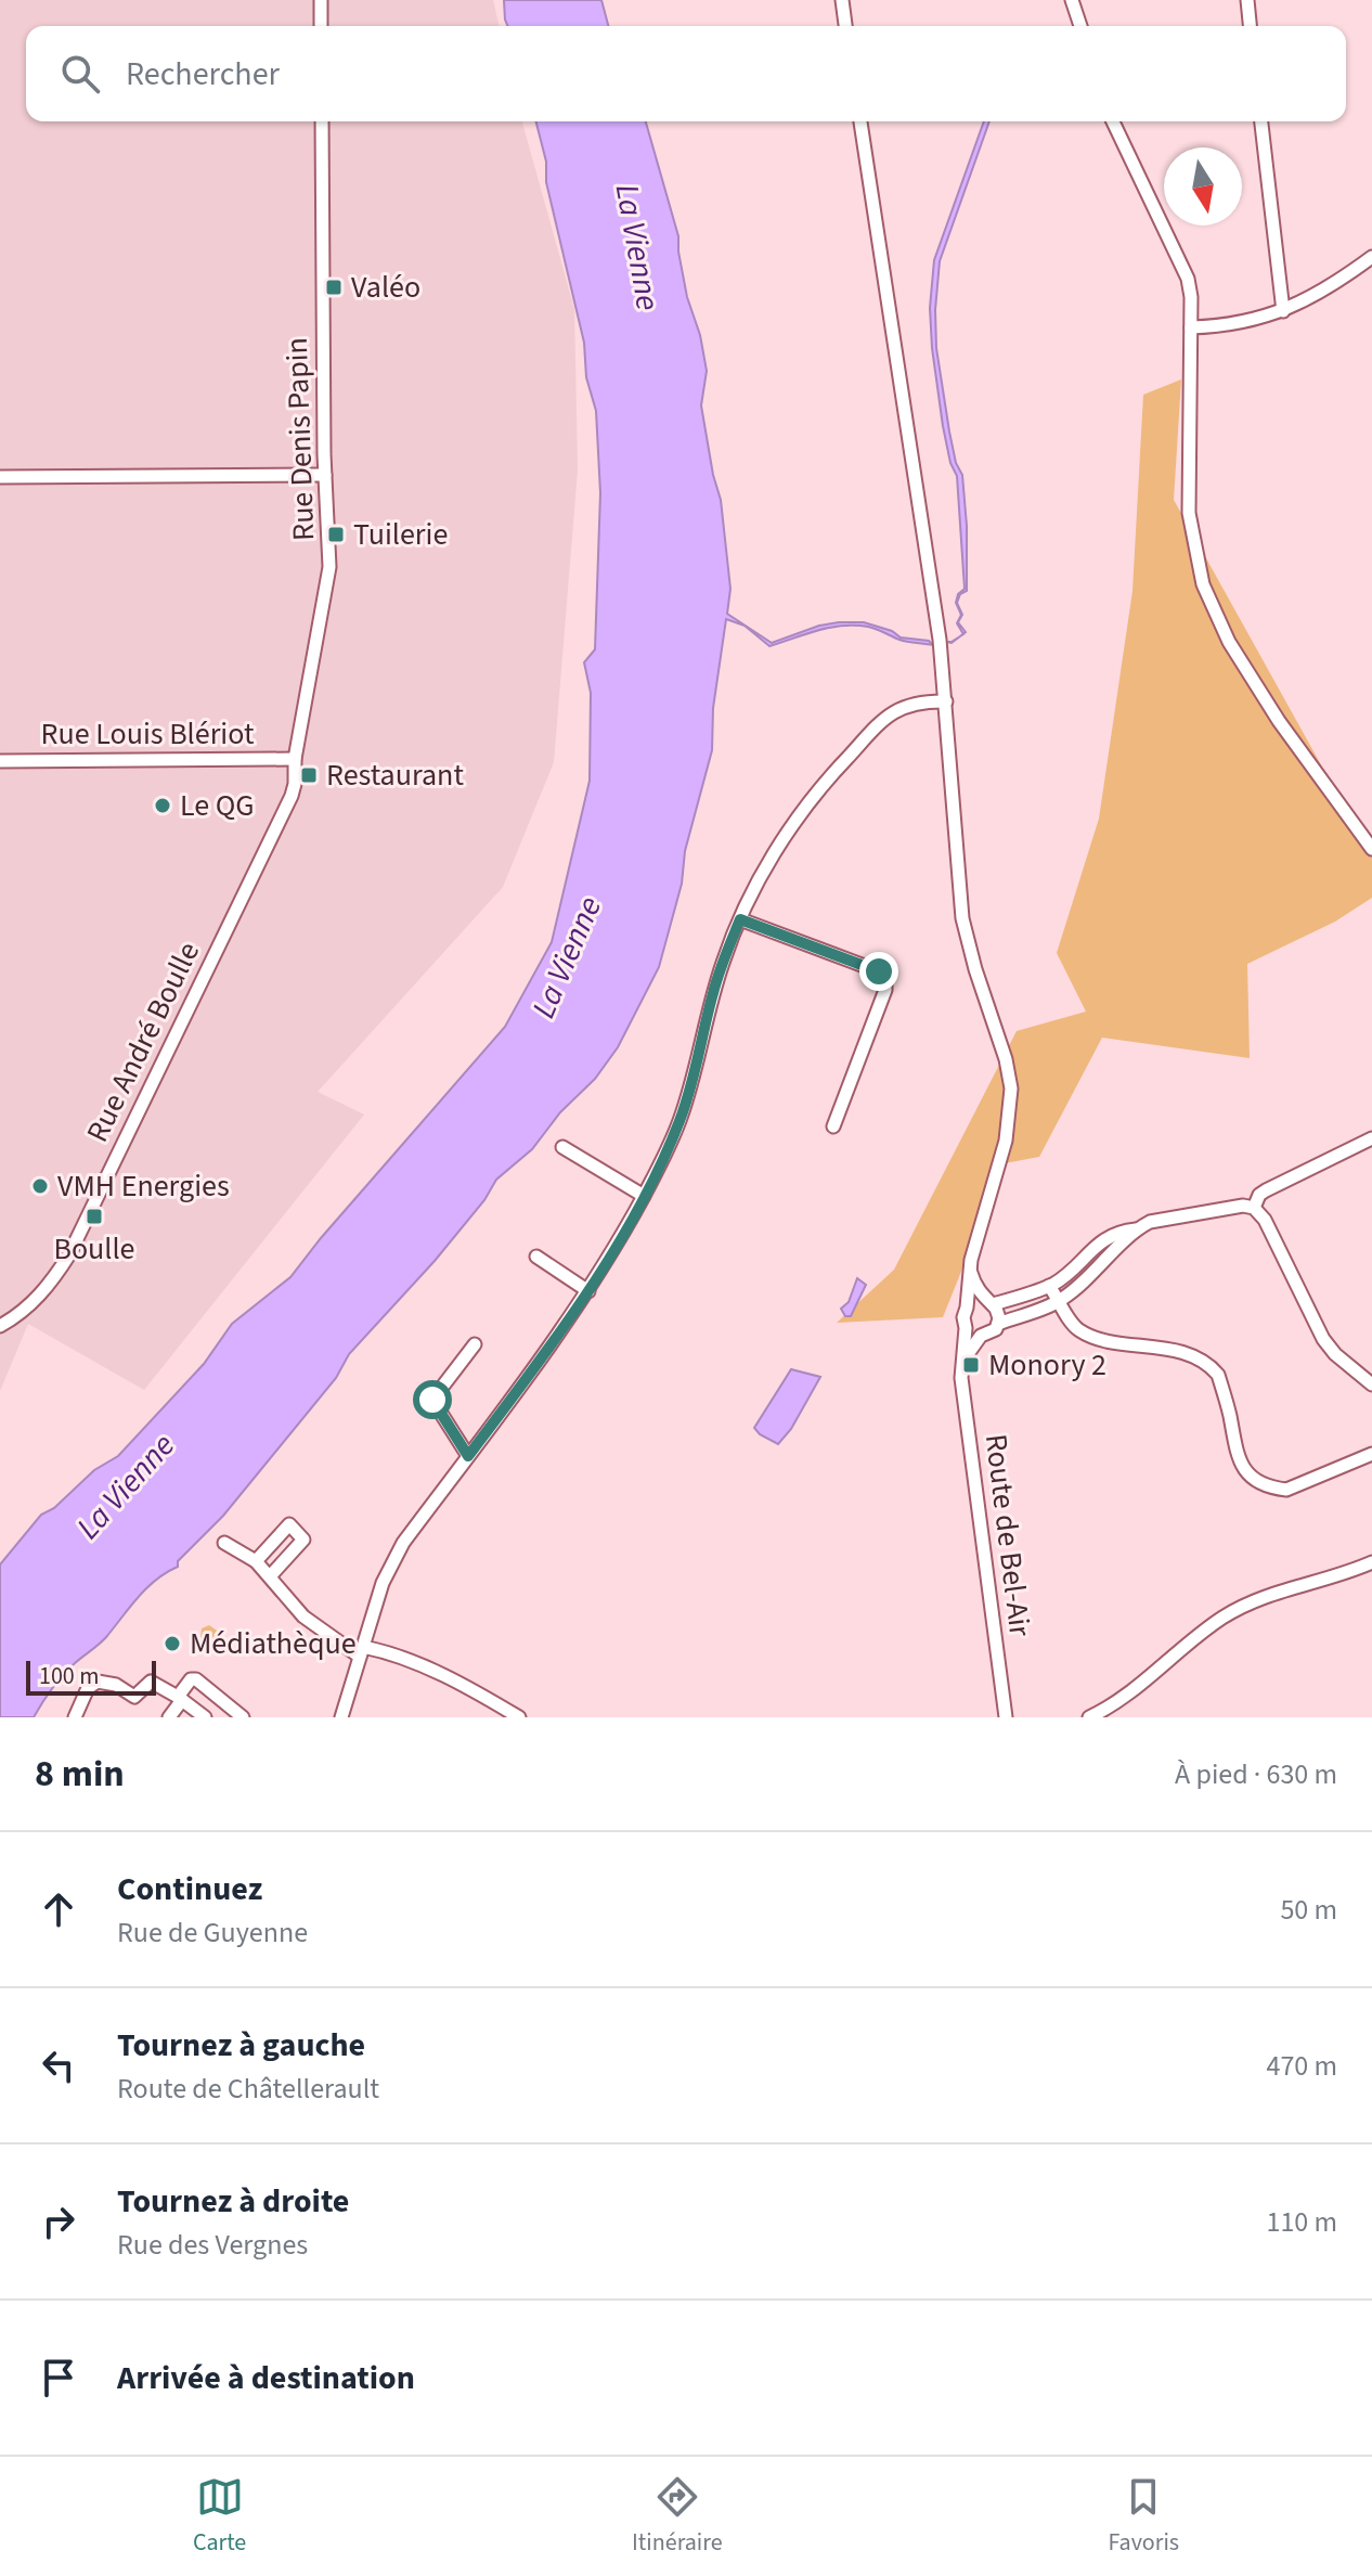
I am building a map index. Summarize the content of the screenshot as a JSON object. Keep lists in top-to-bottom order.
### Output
{
  "streets": {
    "street": [
      "Rue Denis Papin",
      "Rue Louis Blériot",
      "Rue André Boulle",
      "Route de Bel-Air"
    ]
  },
  "crossings": [
    ["Rue Denis Papin", "Rue Louis Blériot"],
    ["Rue Denis Papin", "Rue André Boulle"],
    ["Rue Louis Blériot", "Rue André Boulle"]
  ],
  "water": ["La Vienne"],
  "places": {
    "transit": [
      "Valéo",
      "Tuilerie",
      "Restaurant",
      "Boulle",
      "Monory 2"
    ],
    "other": ["Le QG", "VMH Energies", "Médiathèque"]
  },
  "scale_bar": "100 m",
  "north": "bottom",
  "page": {
    "search": "Rechercher",
    "scale": "100 m",
    "heading": ["8 min", "À pied · 630 m"],
    "list": [
      ["Continuez", "Rue de Guyenne", "50 m"],
      ["Tournez à gauche", "Route de Châtellerault", "470 m"],
      ["Tournez à droite", "Rue des Vergnes", "110 m"],
      "Arrivée à destination"
    ],
    "nav": ["Carte", "Itinéraire", "Favoris"]
  }
}
